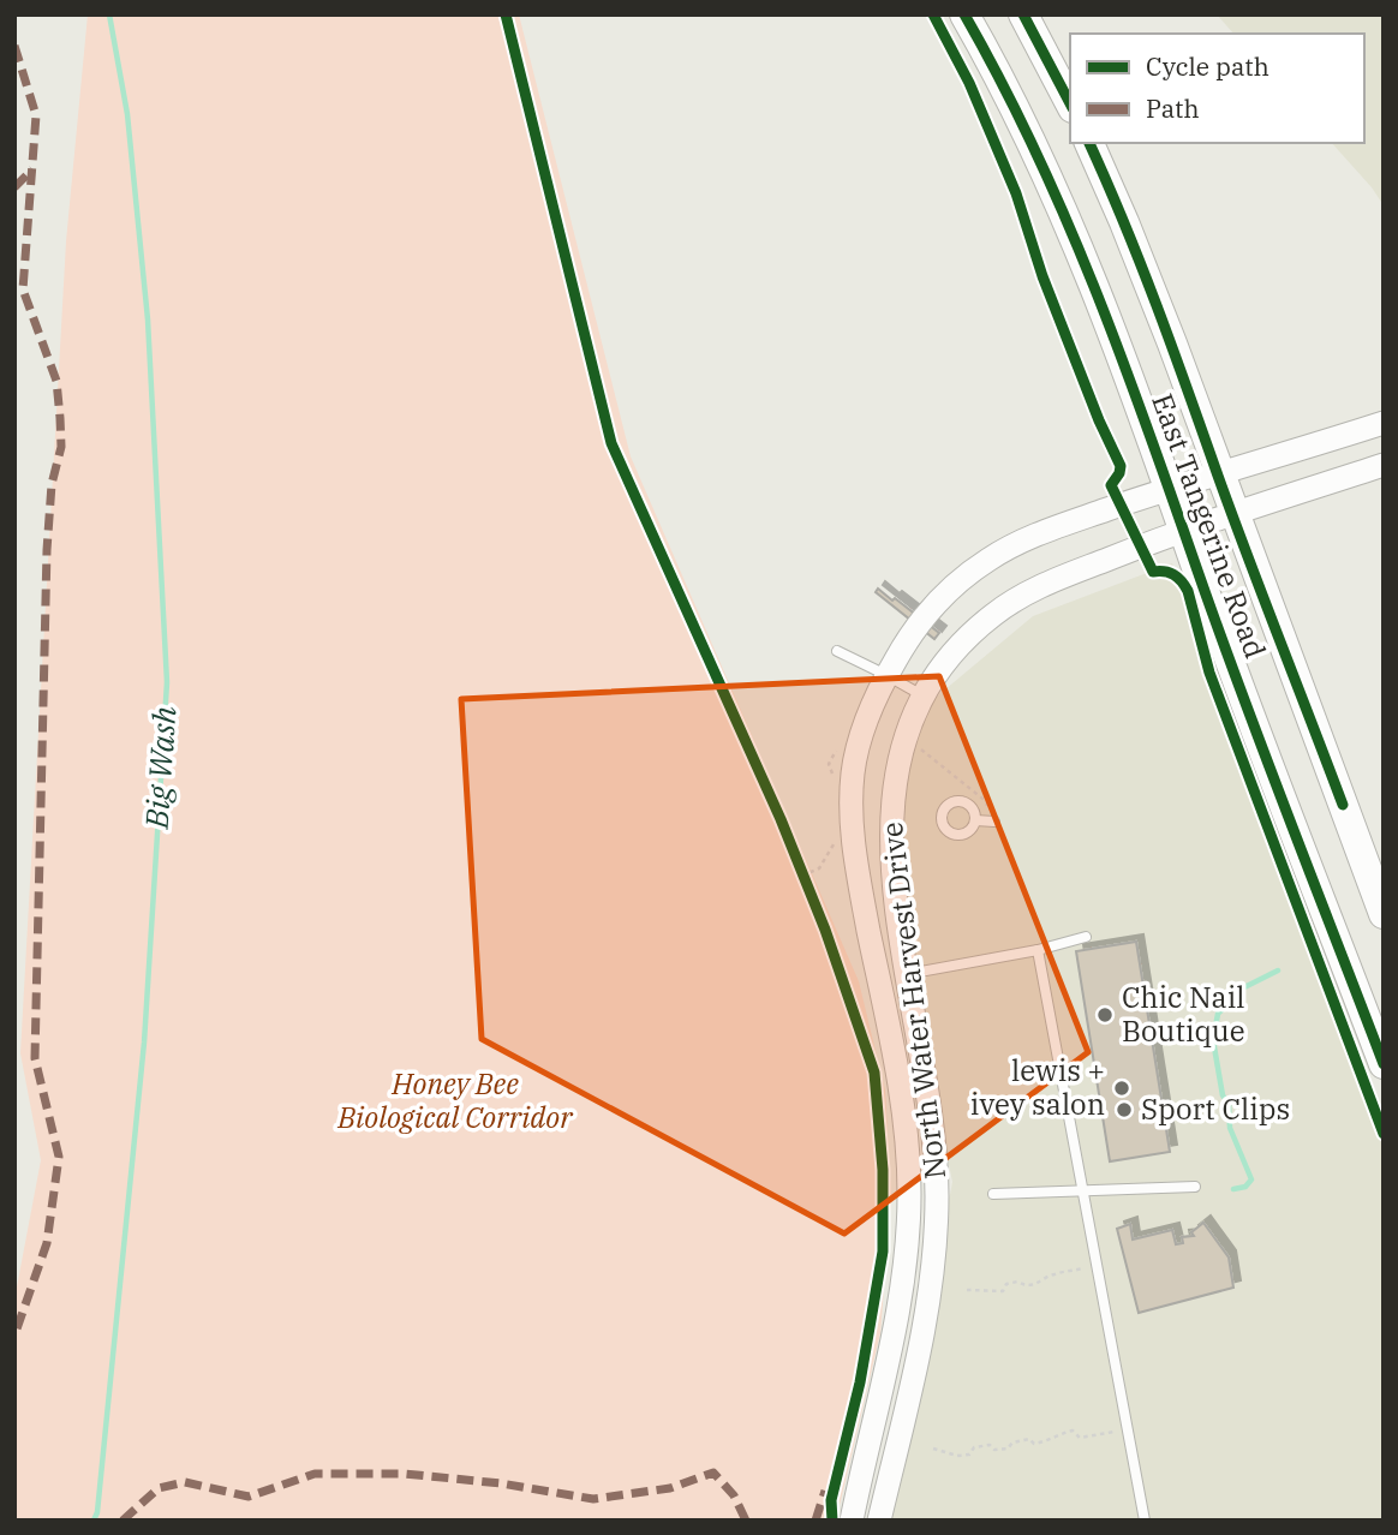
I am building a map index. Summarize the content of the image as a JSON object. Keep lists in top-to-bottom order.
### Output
{
  "streets": {
    "main road": ["East Tangerine Road"],
    "street": ["North Water Harvest Drive"]
  },
  "crossings": [
    ["East Tangerine Road", "North Water Harvest Drive"]
  ],
  "water": ["Big Wash"],
  "parks": ["Honey Bee Biological Corridor"],
  "places": ["Chic Nail Boutique", "lewis + ivey salon", "Sport Clips"],
  "legend": ["Cycle path", "Path"]
}
